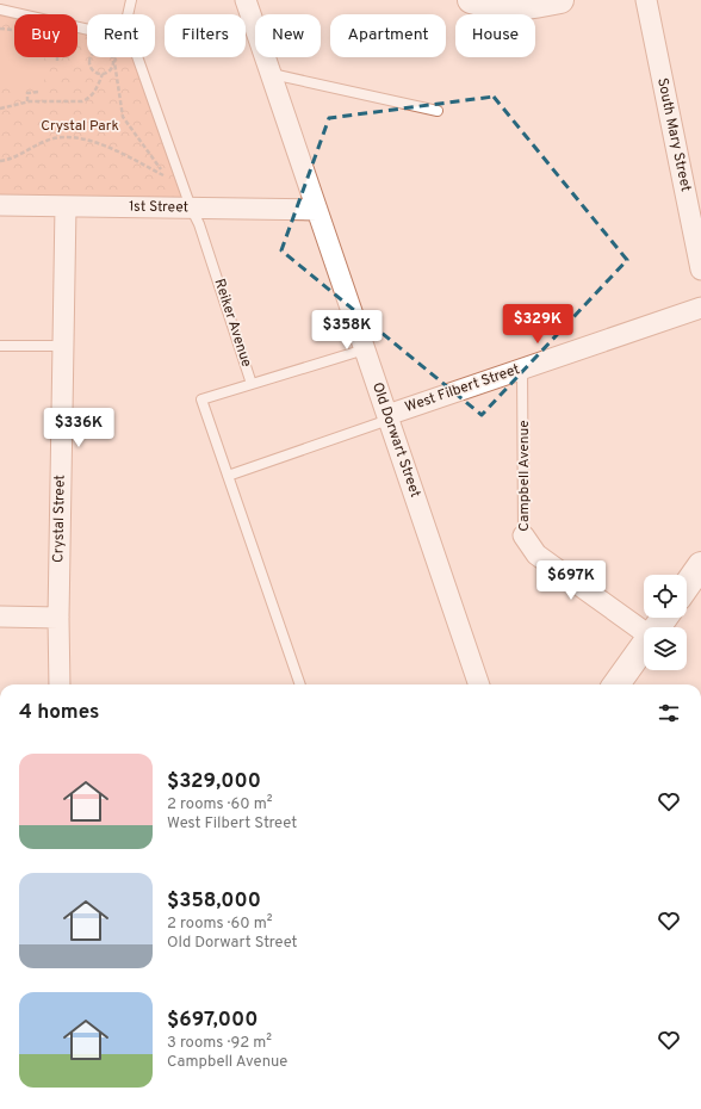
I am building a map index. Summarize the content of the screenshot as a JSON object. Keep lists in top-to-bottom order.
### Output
{
  "streets": {
    "street": [
      "South Mary Street",
      "1st Street",
      "West Filbert Street",
      "Old Dorwart Street",
      "Campbell Avenue",
      "Crystal Street"
    ],
    "lane": ["Reiker Avenue"]
  },
  "crossings": [
    ["1st Street", "Reiker Avenue"],
    ["1st Street", "Old Dorwart Street"],
    ["1st Street", "Crystal Street"],
    ["West Filbert Street", "Old Dorwart Street"],
    ["West Filbert Street", "Campbell Avenue"]
  ],
  "parks": ["Crystal Park"],
  "page": {
    "chip": [
      "Buy",
      "Rent",
      "Filters",
      "New",
      "Apartment",
      "House"
    ],
    "price": [
      "$329K",
      "$358K",
      "$336K",
      "$697K"
    ],
    "heading": "4 homes",
    "list": [
      {
        "name": "$329,000",
        "note": "2 rooms · 60 m² · West Filbert Street"
      },
      {
        "name": "$358,000",
        "note": "2 rooms · 60 m² · Old Dorwart Street"
      },
      {
        "name": "$697,000",
        "note": "3 rooms · 92 m² · Campbell Avenue"
      }
    ]
  }
}
